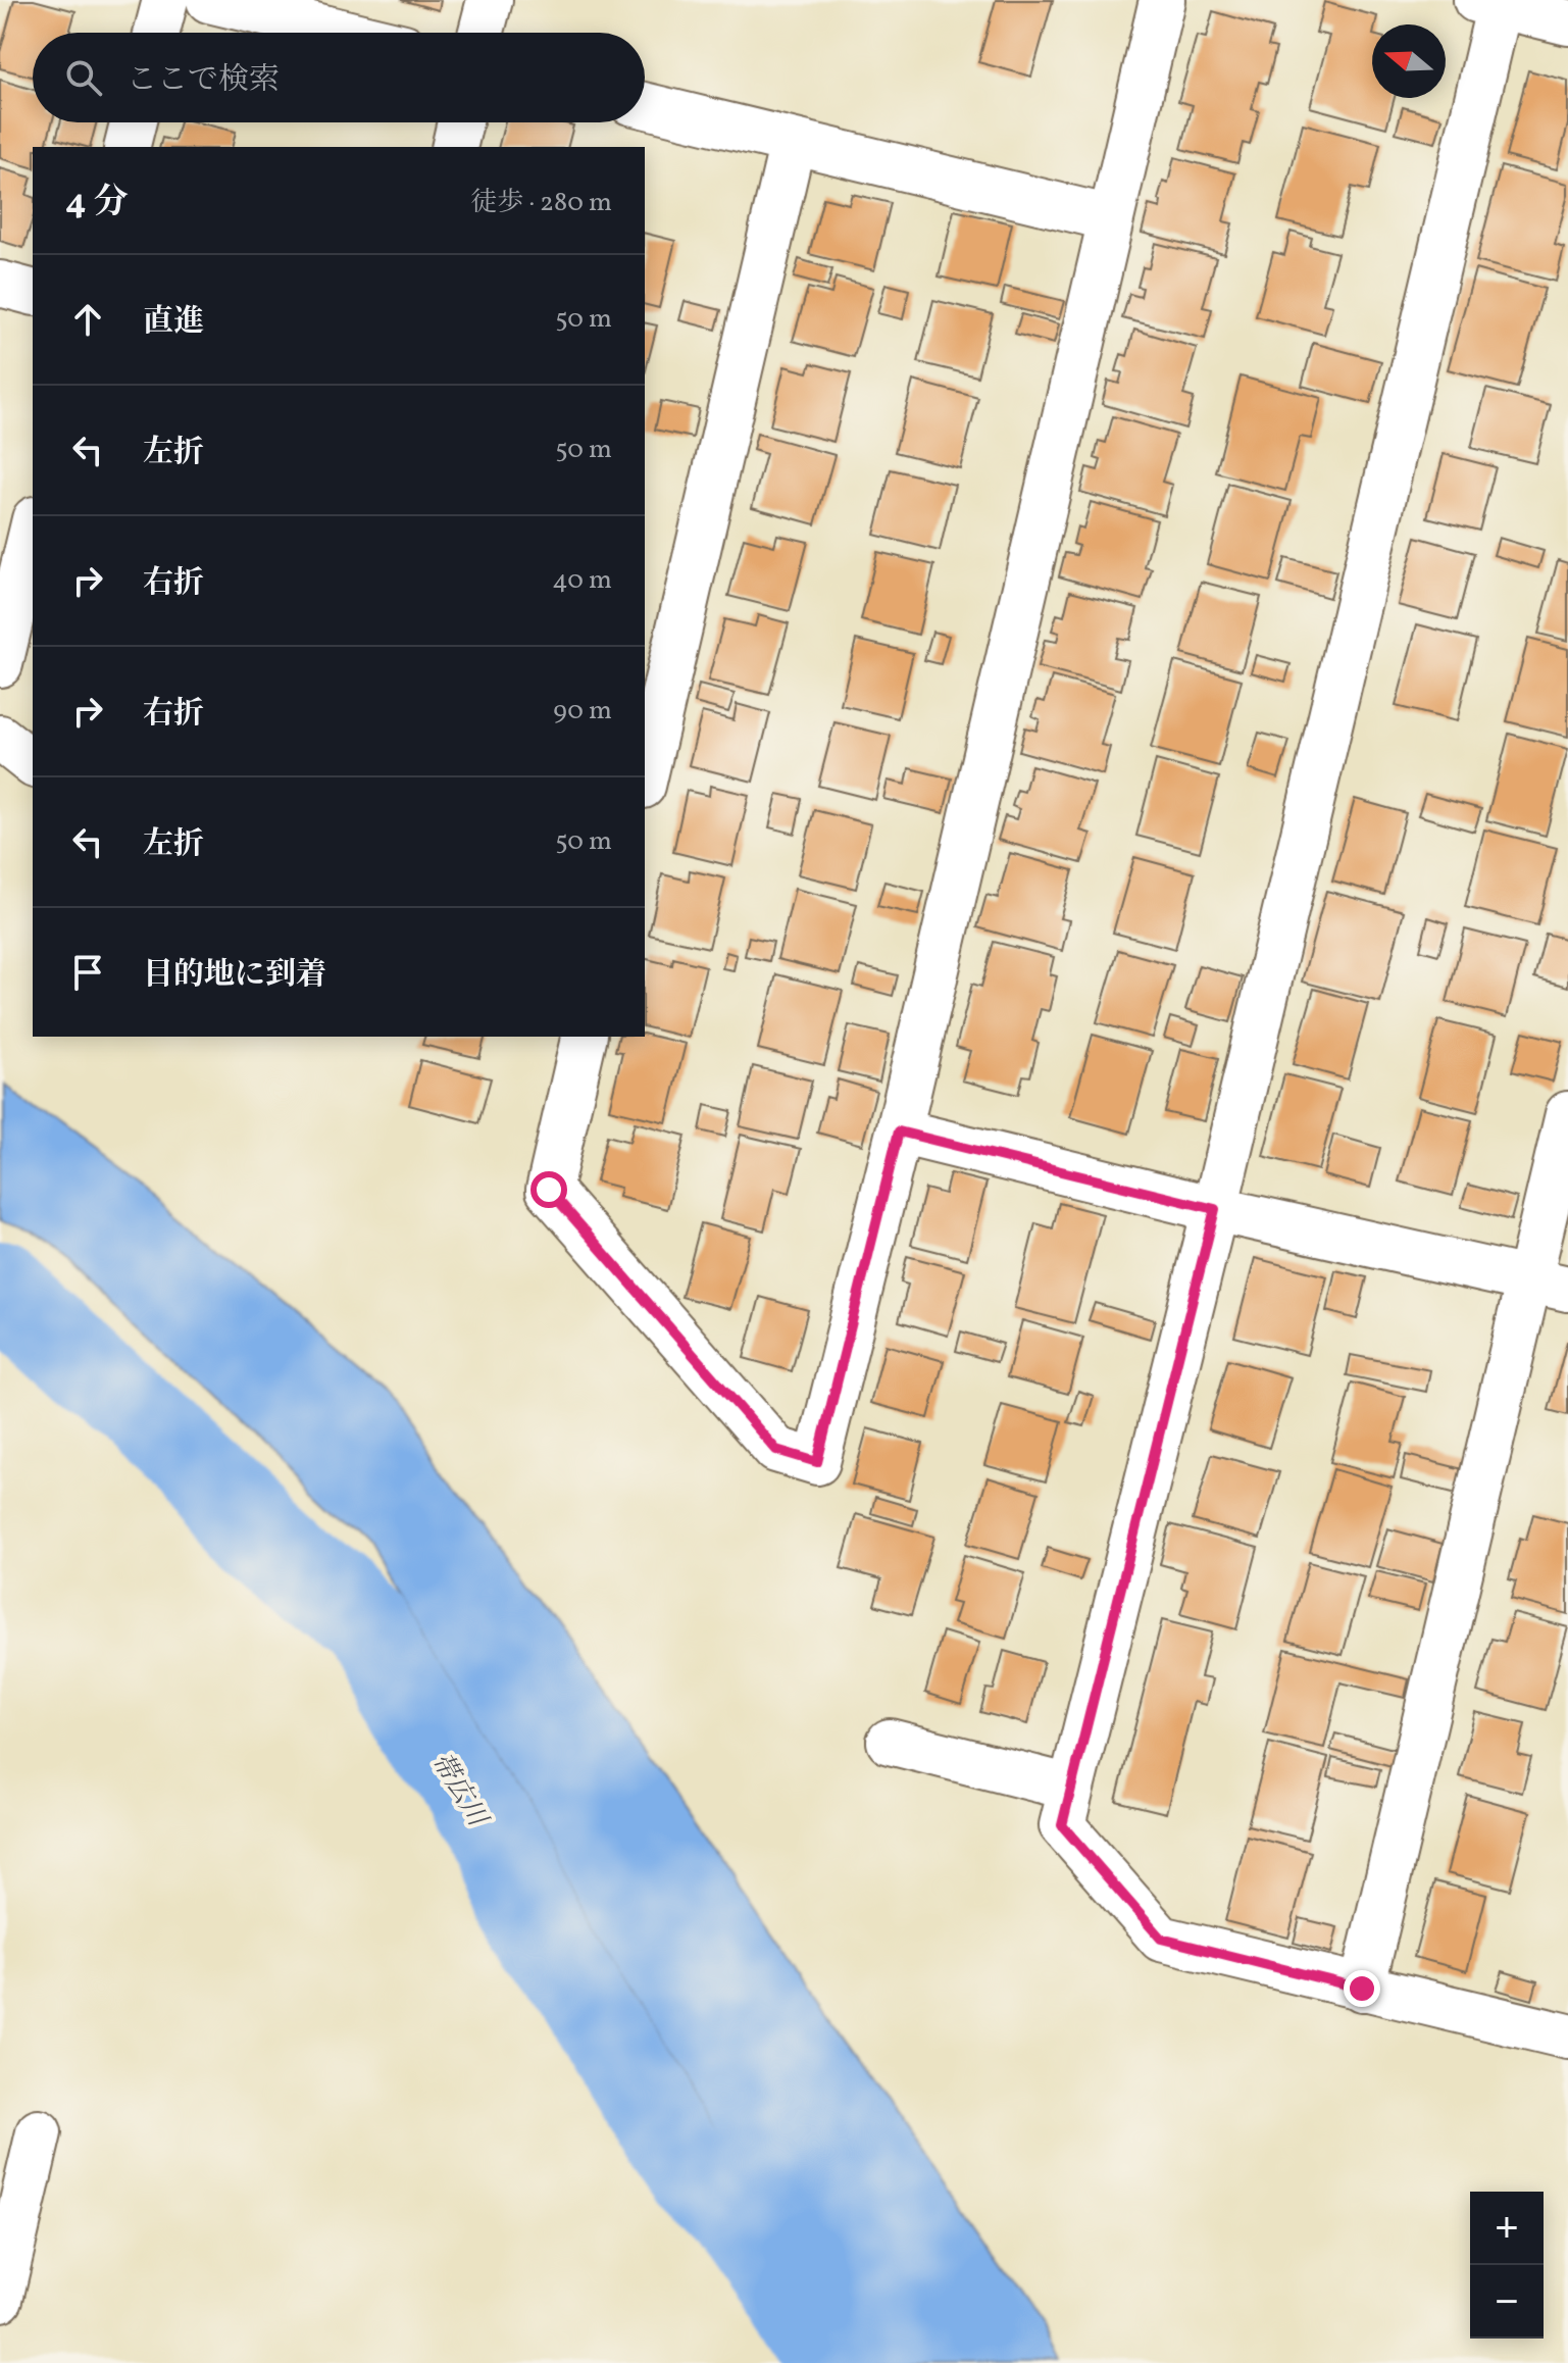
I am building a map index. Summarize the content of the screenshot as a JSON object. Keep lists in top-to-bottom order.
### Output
{
  "water": ["帯広川"],
  "north": "left",
  "page": {
    "search": "ここで検索",
    "heading": ["4 分", "徒歩 · 280 m"],
    "list": [
      ["直進", "50 m"],
      ["左折", "50 m"],
      ["右折", "40 m"],
      ["右折", "90 m"],
      ["左折", "50 m"],
      "目的地に到着"
    ],
    "map_buttons": ["+", "−"]
  }
}
